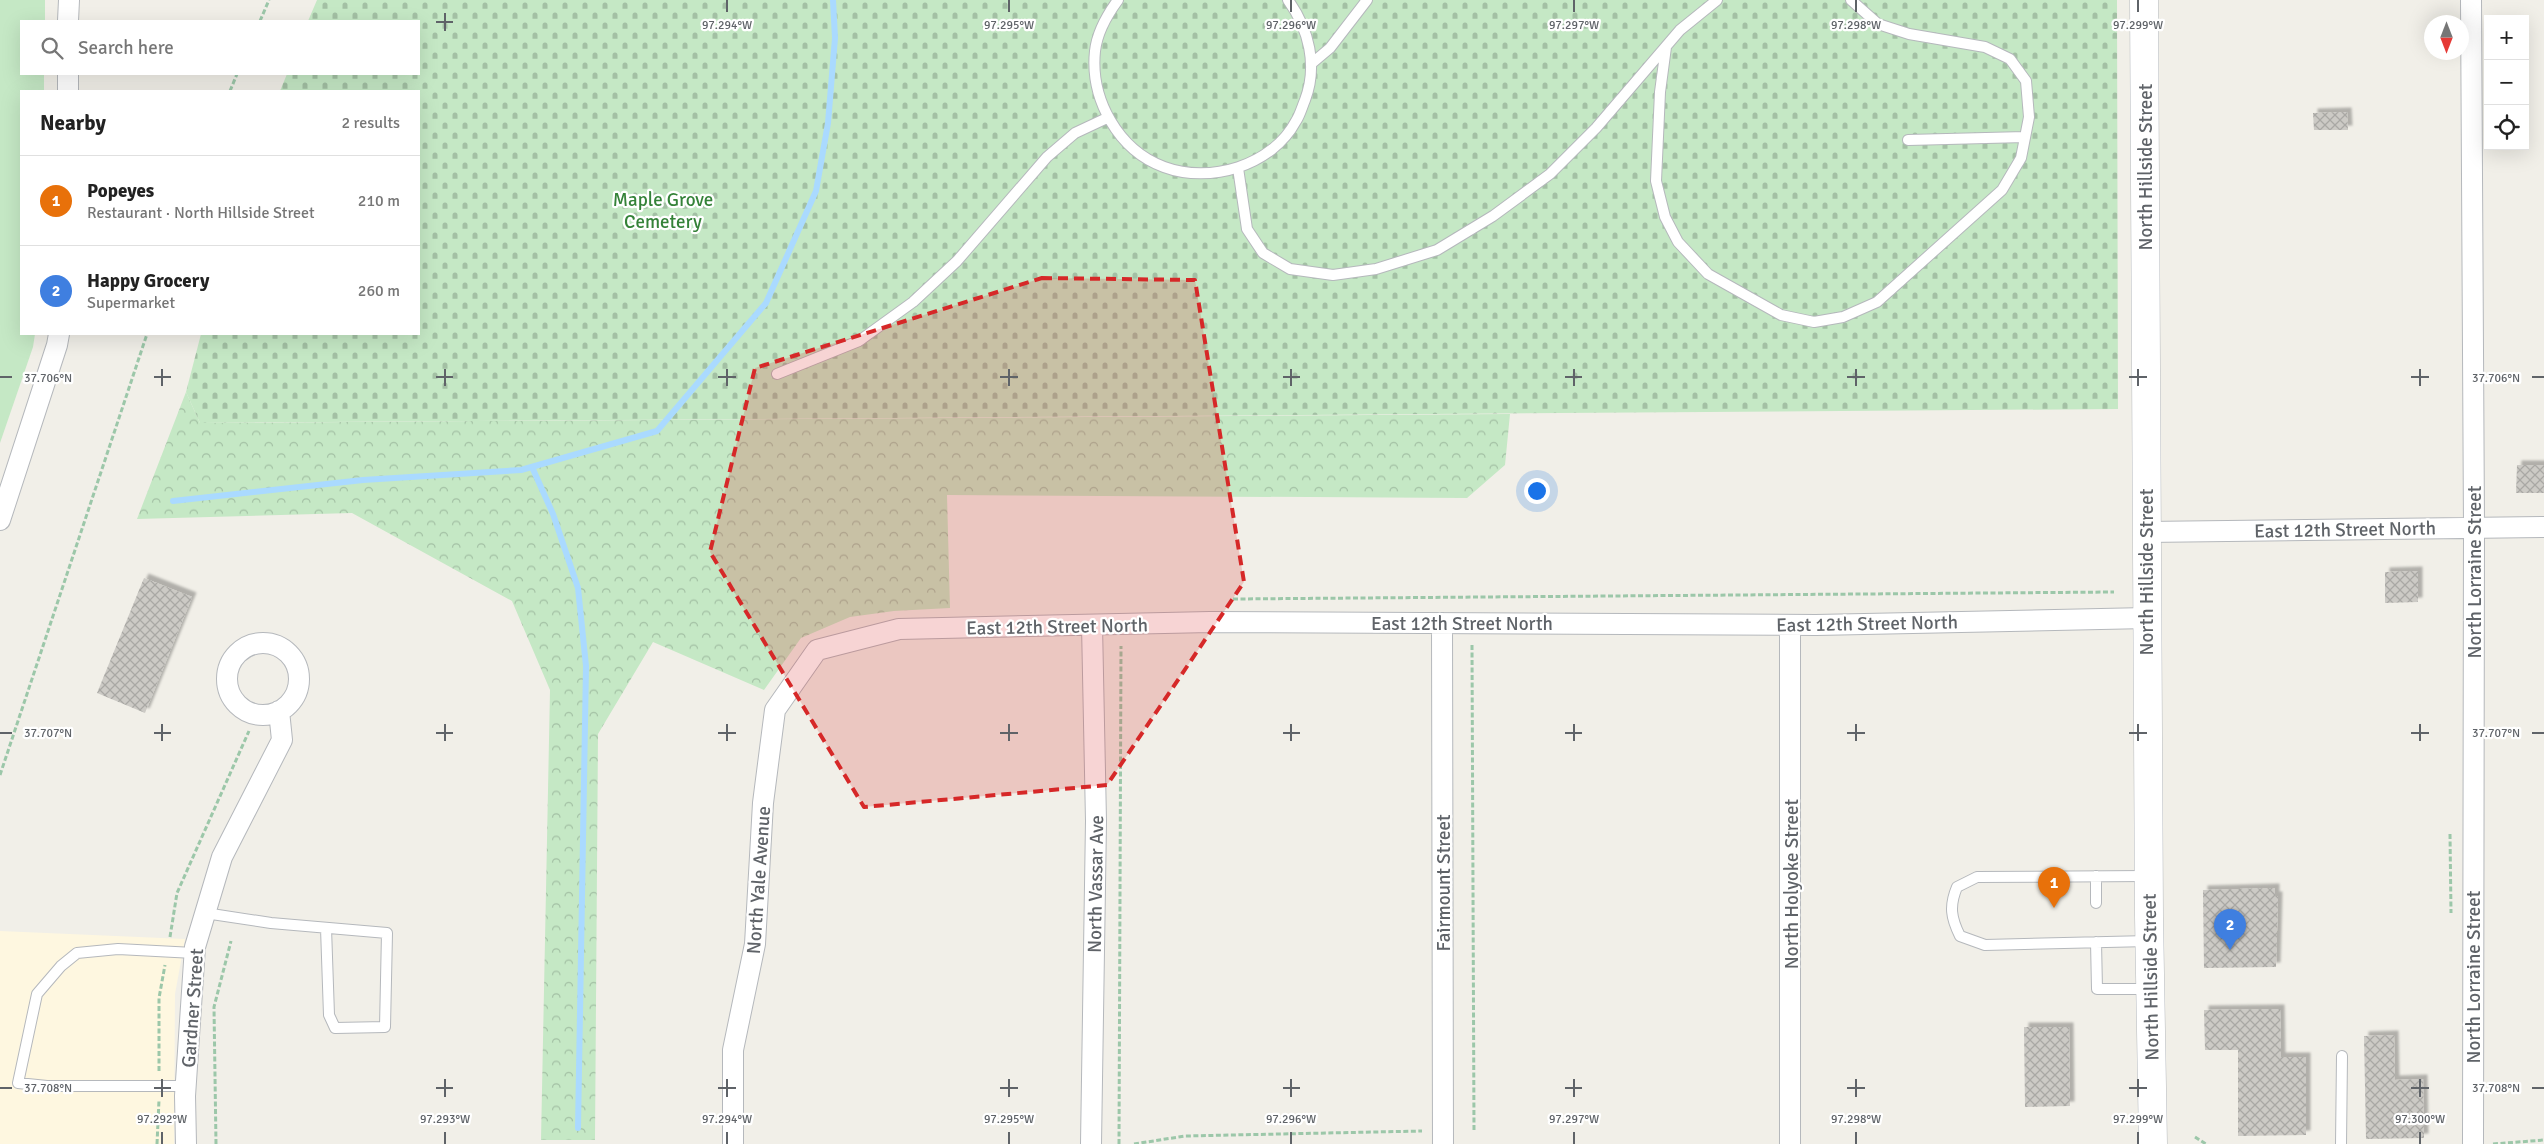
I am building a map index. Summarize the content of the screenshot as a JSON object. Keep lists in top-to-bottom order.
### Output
{
  "streets": {
    "main road": ["North Hillside Street"],
    "street": [
      "East 12th Street North",
      "North Lorraine Street",
      "North Yale Avenue",
      "Fairmount Street",
      "North Vassar Ave",
      "North Holyoke Street",
      "Gardner Street"
    ]
  },
  "crossings": [
    ["North Hillside Street", "East 12th Street North"],
    ["East 12th Street North", "North Lorraine Street"],
    ["East 12th Street North", "North Yale Avenue"],
    ["East 12th Street North", "Fairmount Street"],
    ["East 12th Street North", "North Vassar Ave"],
    ["East 12th Street North", "North Holyoke Street"]
  ],
  "parks": ["Maple Grove Cemetery"],
  "north": "bottom",
  "page": {
    "map_buttons": ["+", "−"],
    "search": "Search here",
    "heading": ["Nearby", "2 results"],
    "list": [
      {
        "mark": "1",
        "name": "Popeyes",
        "note": "Restaurant · North Hillside Street",
        "value": "210 m"
      },
      {
        "mark": "2",
        "name": "Happy Grocery",
        "note": "Supermarket",
        "value": "260 m"
      }
    ],
    "pins": ["1", "2"]
  },
  "coordinates": [
    "97.294°W",
    "97.295°W",
    "97.296°W",
    "97.297°W",
    "97.298°W",
    "97.299°W",
    "37.706°N",
    "37.707°N",
    "37.708°N",
    "97.292°W",
    "97.293°W",
    "97.300°W"
  ]
}
